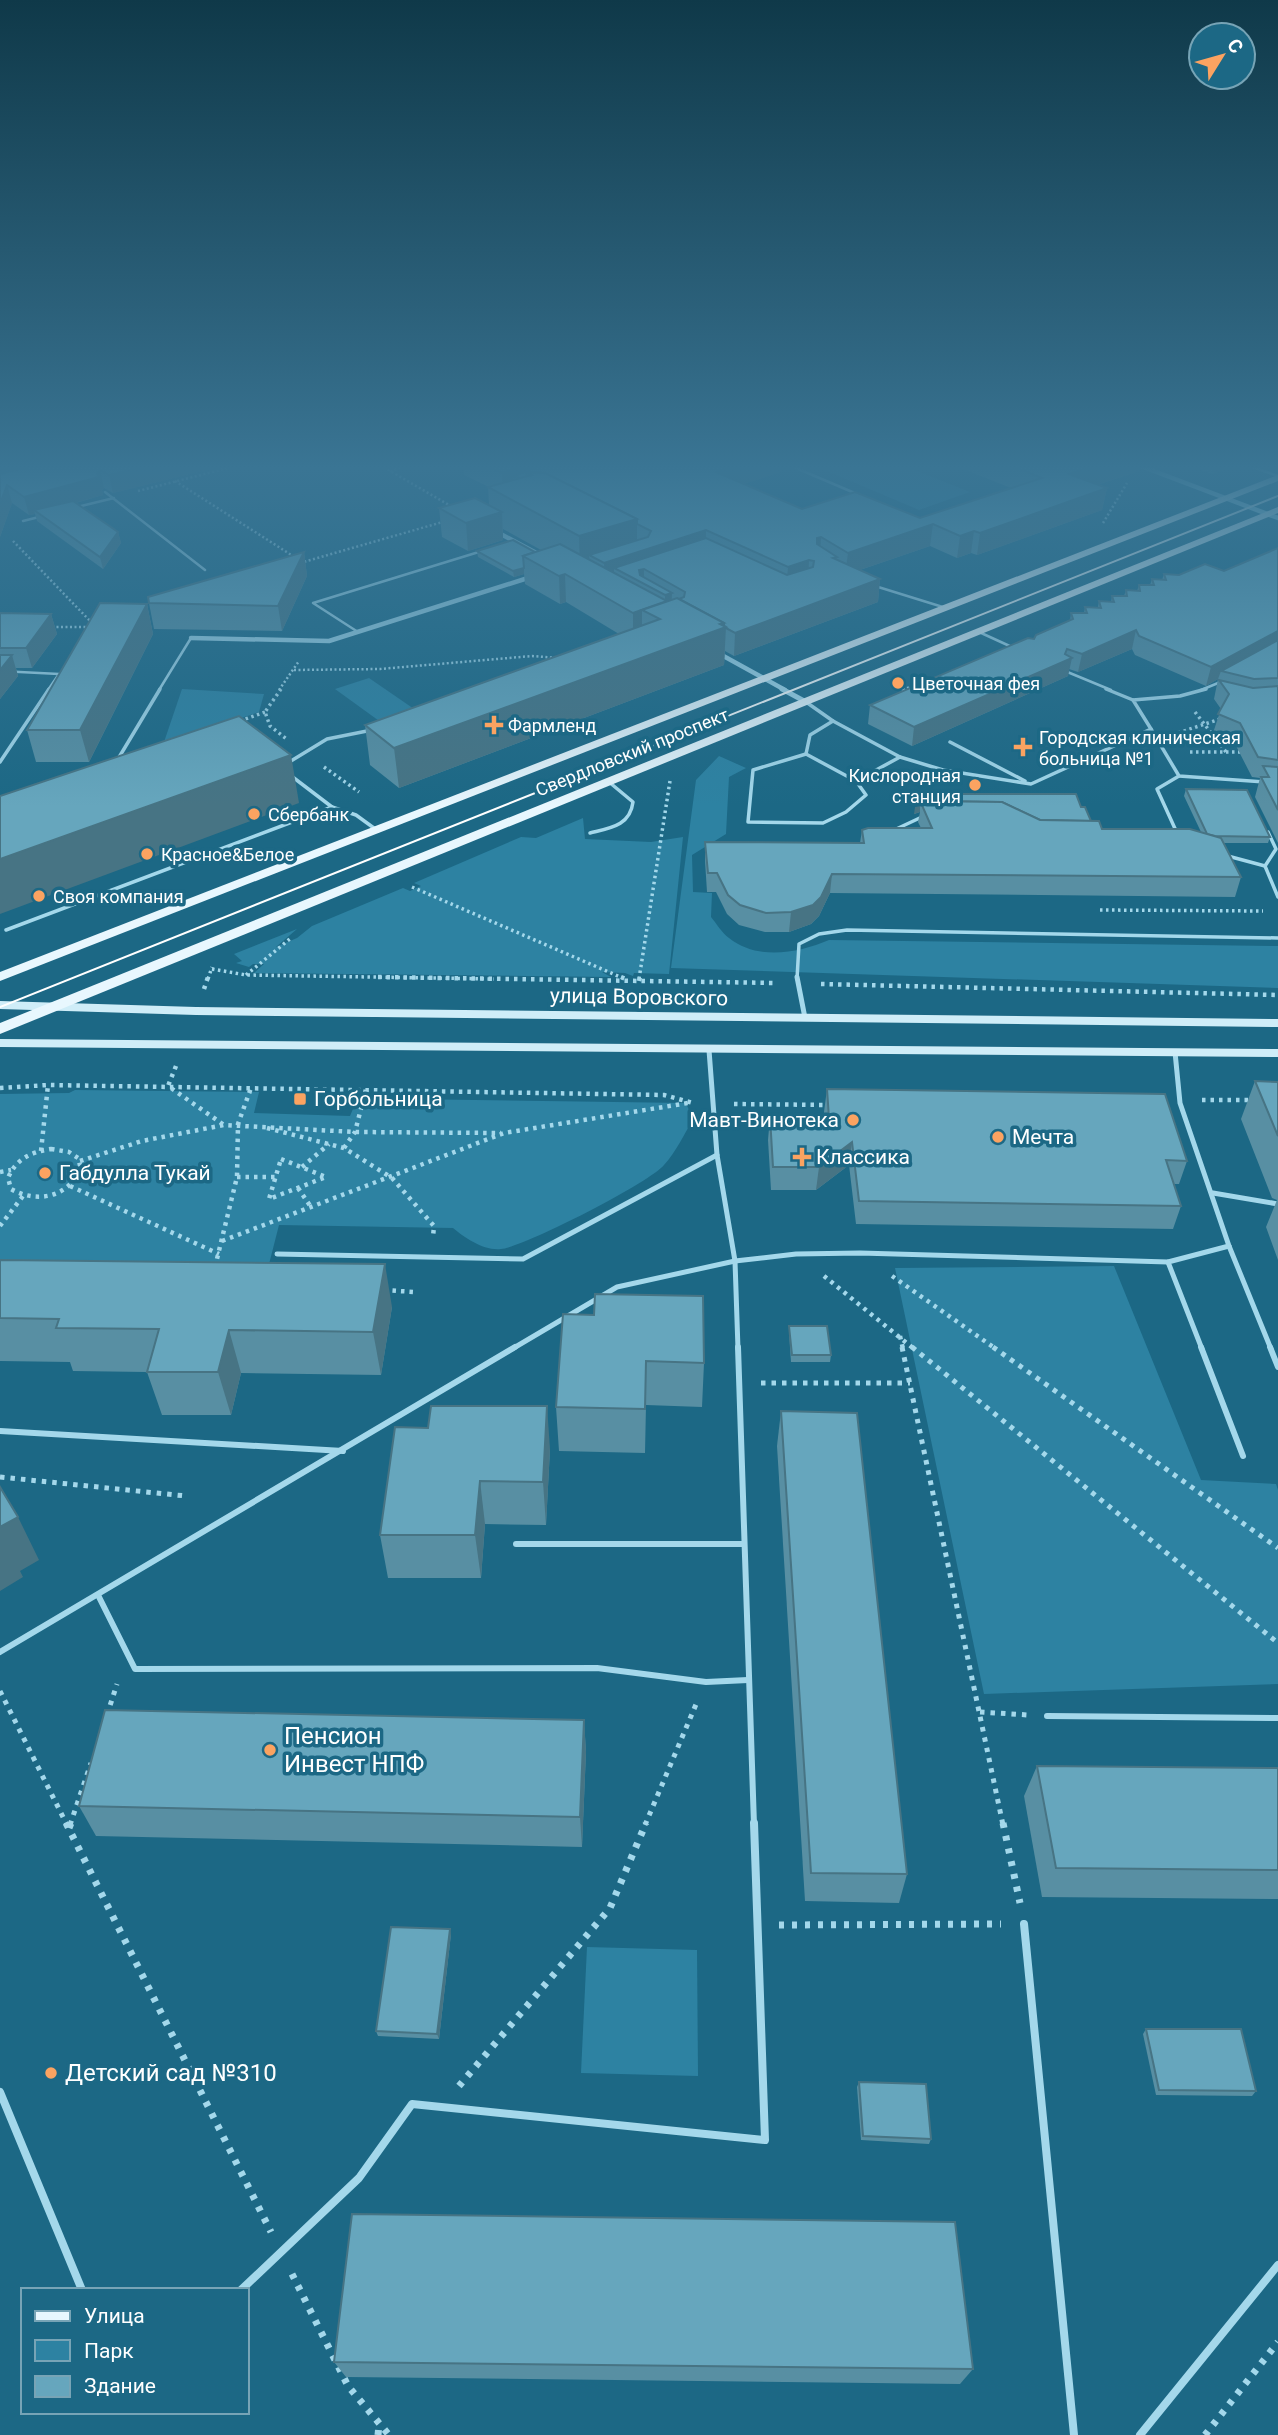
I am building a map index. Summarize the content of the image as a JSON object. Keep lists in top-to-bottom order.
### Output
{
  "streets": {
    "main road": ["Свердловский проспект", "улица Воровского"]
  },
  "crossings": [
    ["Свердловский проспект", "улица Воровского"]
  ],
  "places": {
    "other": [
      "Цветочная фея",
      "Кислородная станция",
      "Сбербанк",
      "Красное&Белое",
      "Своя компания",
      "Мавт-Винотека",
      "Мечта",
      "Габдулла Тукай",
      "Пенсион Инвест НПФ",
      "Детский сад №310"
    ],
    "health": ["Фармленд", "Городская клиническая больница №1", "Классика"],
    "transit": ["Горбольница"]
  },
  "legend": ["Улица", "Парк", "Здание"],
  "north": "top right"
}
